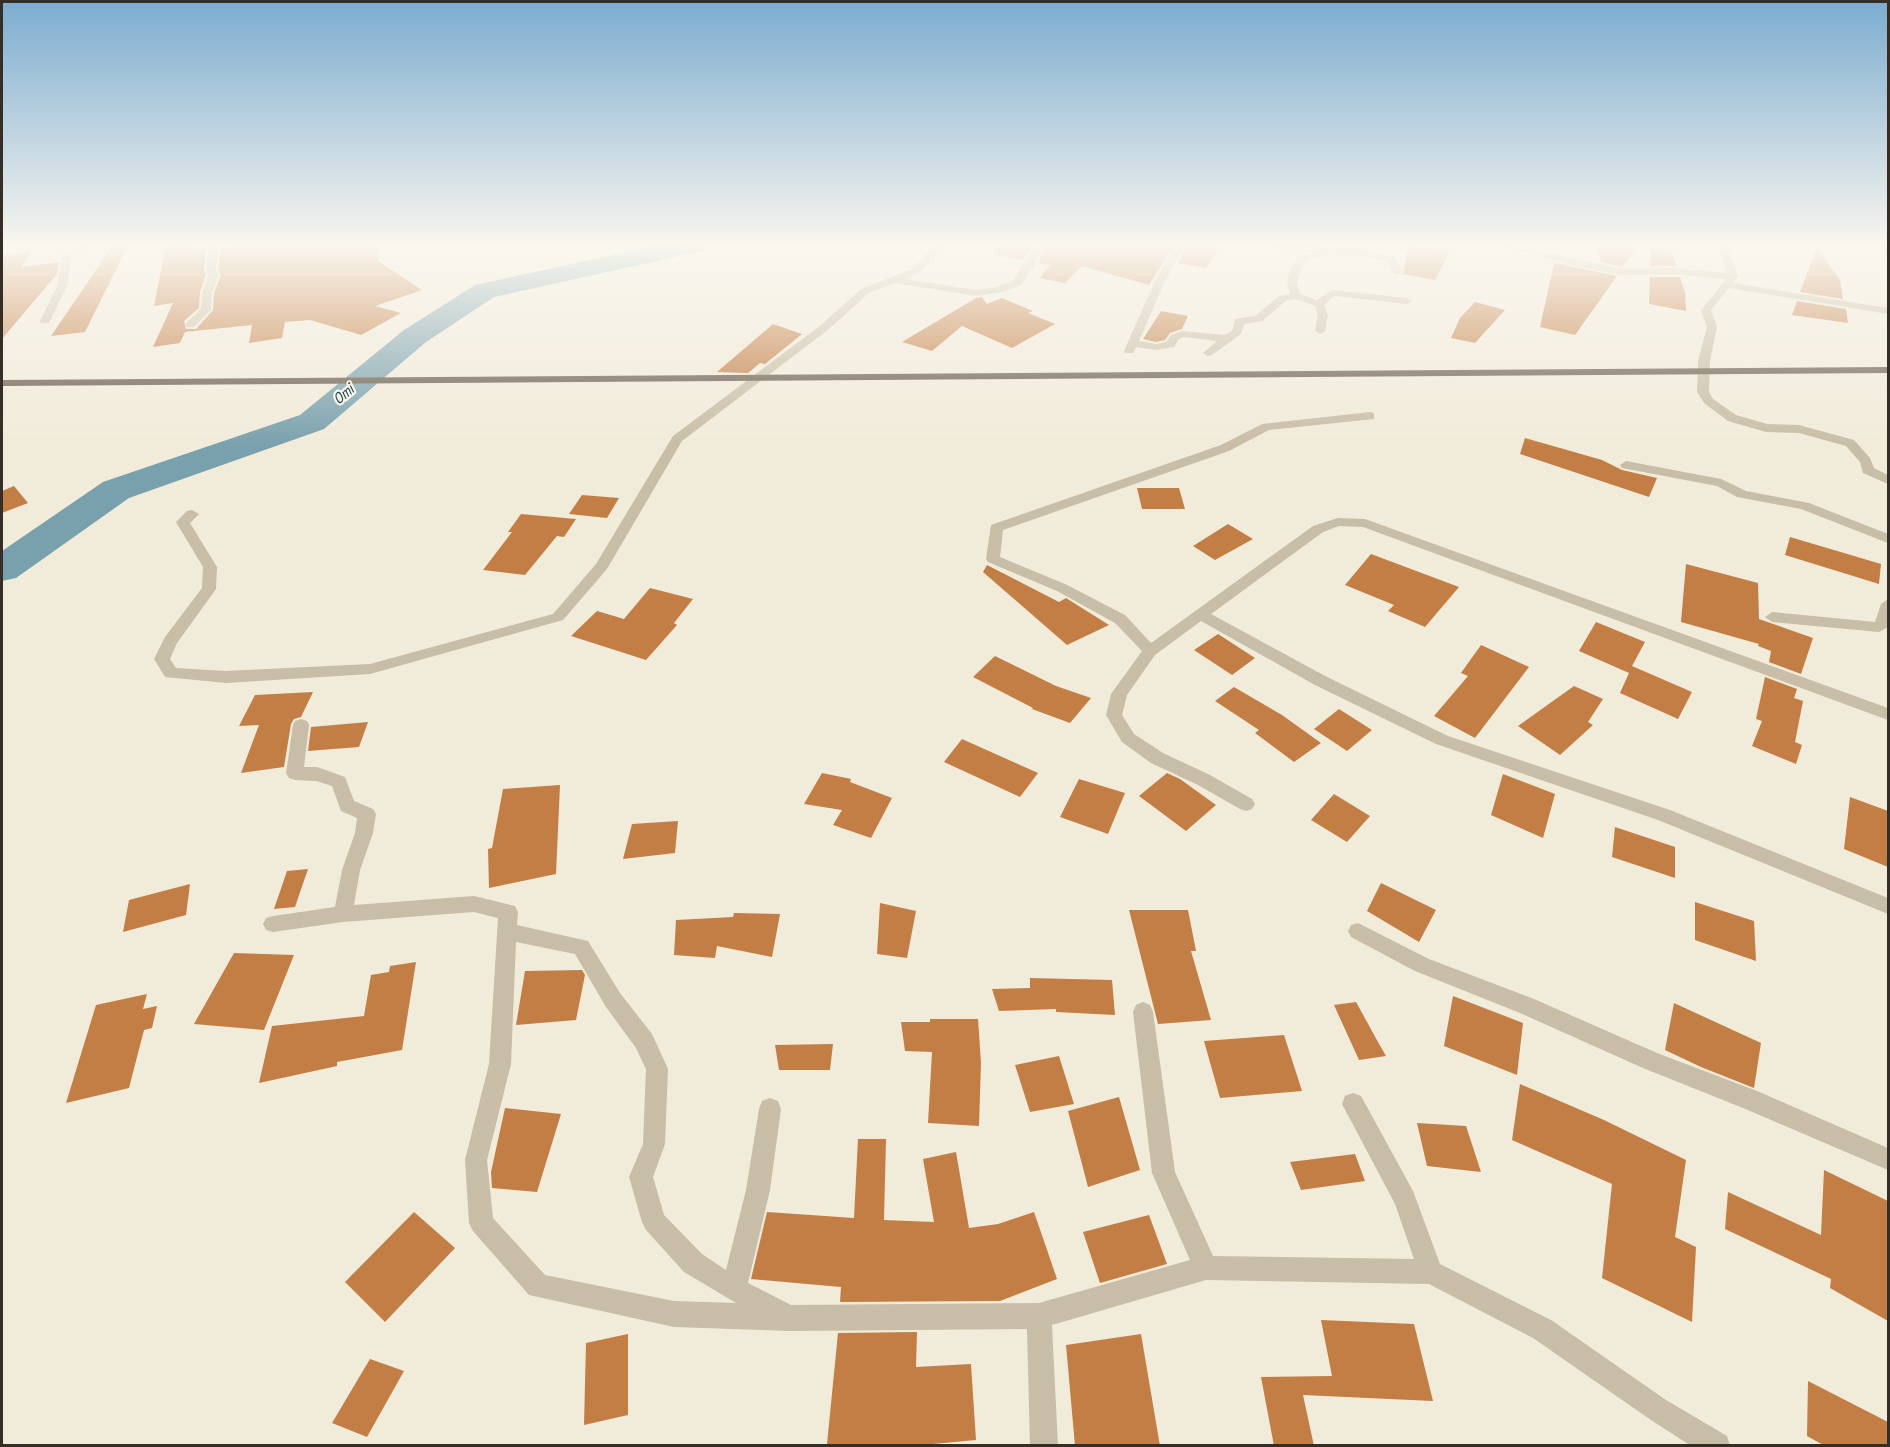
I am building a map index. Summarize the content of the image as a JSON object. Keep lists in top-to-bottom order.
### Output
{
  "water": ["Omi"]
}
